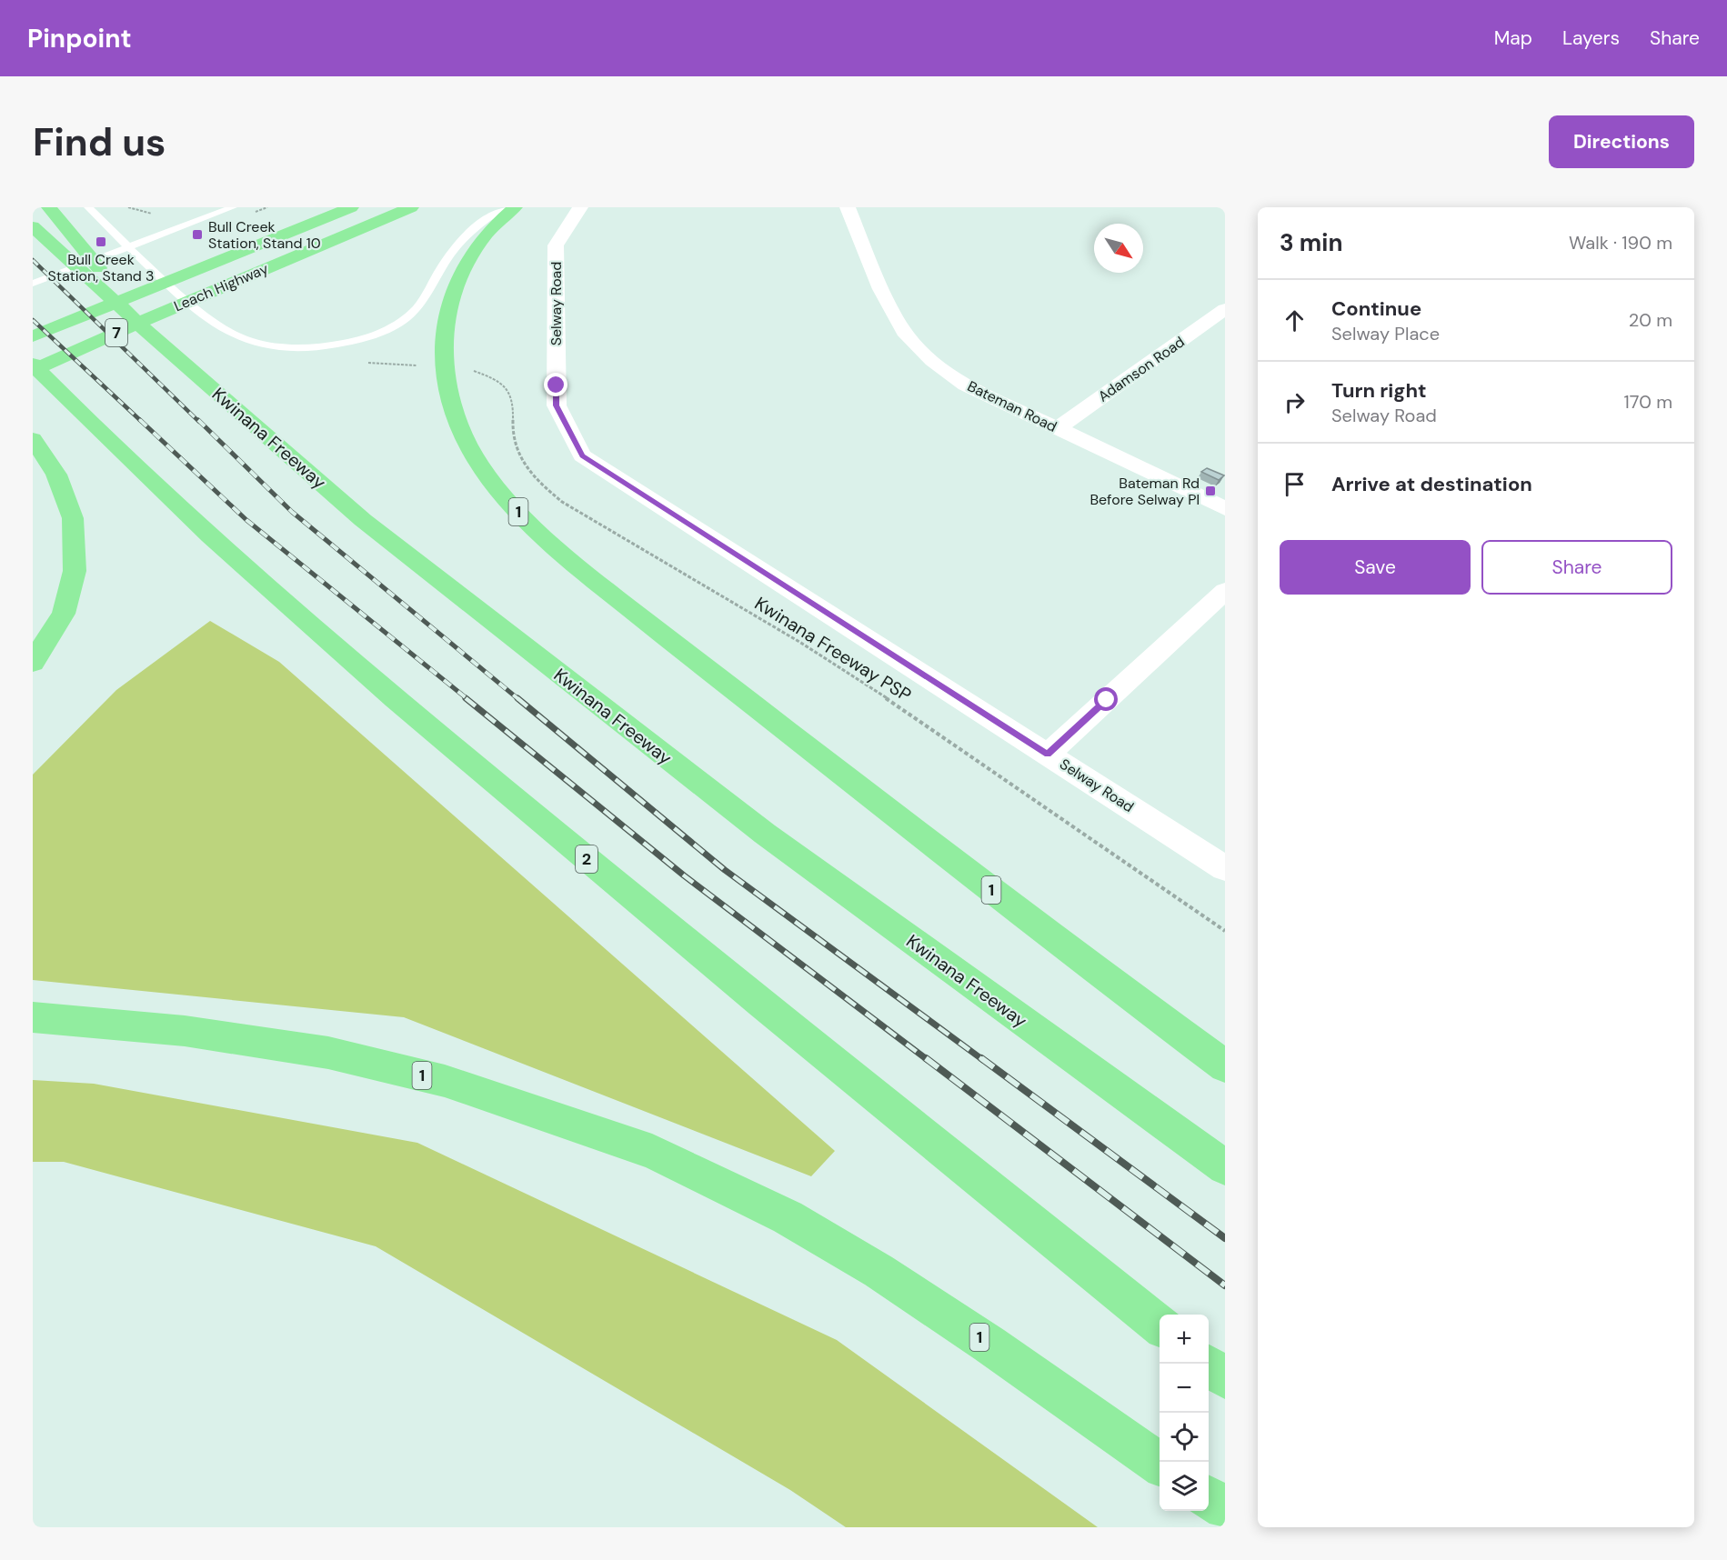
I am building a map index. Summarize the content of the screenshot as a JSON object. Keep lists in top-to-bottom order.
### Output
{
  "streets": {
    "highway": [
      "Leach Highway",
      "7",
      "Kwinana Freeway",
      "1",
      "2"
    ],
    "street": ["Selway Road", "Adamson Road", "Bateman Road"],
    "path": ["Kwinana Freeway PSP"]
  },
  "crossings": [
    ["Adamson Road", "Bateman Road"]
  ],
  "places": {
    "transit": ["Bull Creek Station, Stand 10", "Bull Creek Station, Stand 3", "Bateman Rd Before Selway Pl"]
  },
  "north": "bottom right",
  "page": {
    "header": "Pinpoint",
    "nav": ["Map", "Layers", "Share"],
    "buttons": [
      "Directions",
      ["Save", "Share"]
    ],
    "title": "Find us",
    "heading": ["3 min", "Walk · 190 m"],
    "list": [
      ["Continue", "Selway Place", "20 m"],
      ["Turn right", "Selway Road", "170 m"],
      "Arrive at destination"
    ],
    "map_buttons": ["+", "−"]
  }
}
